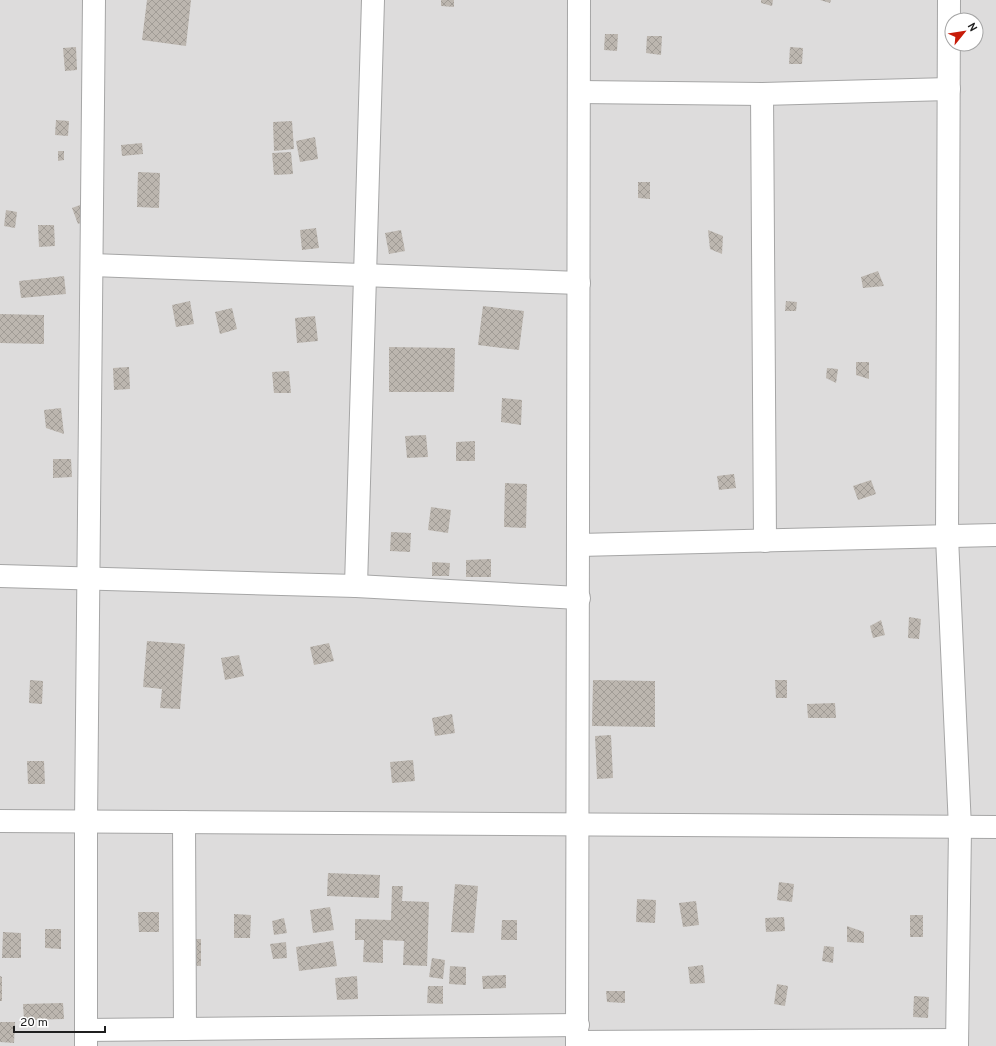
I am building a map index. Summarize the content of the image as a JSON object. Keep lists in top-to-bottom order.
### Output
{
  "scale_bar": "20 m",
  "north": "top right"
}
